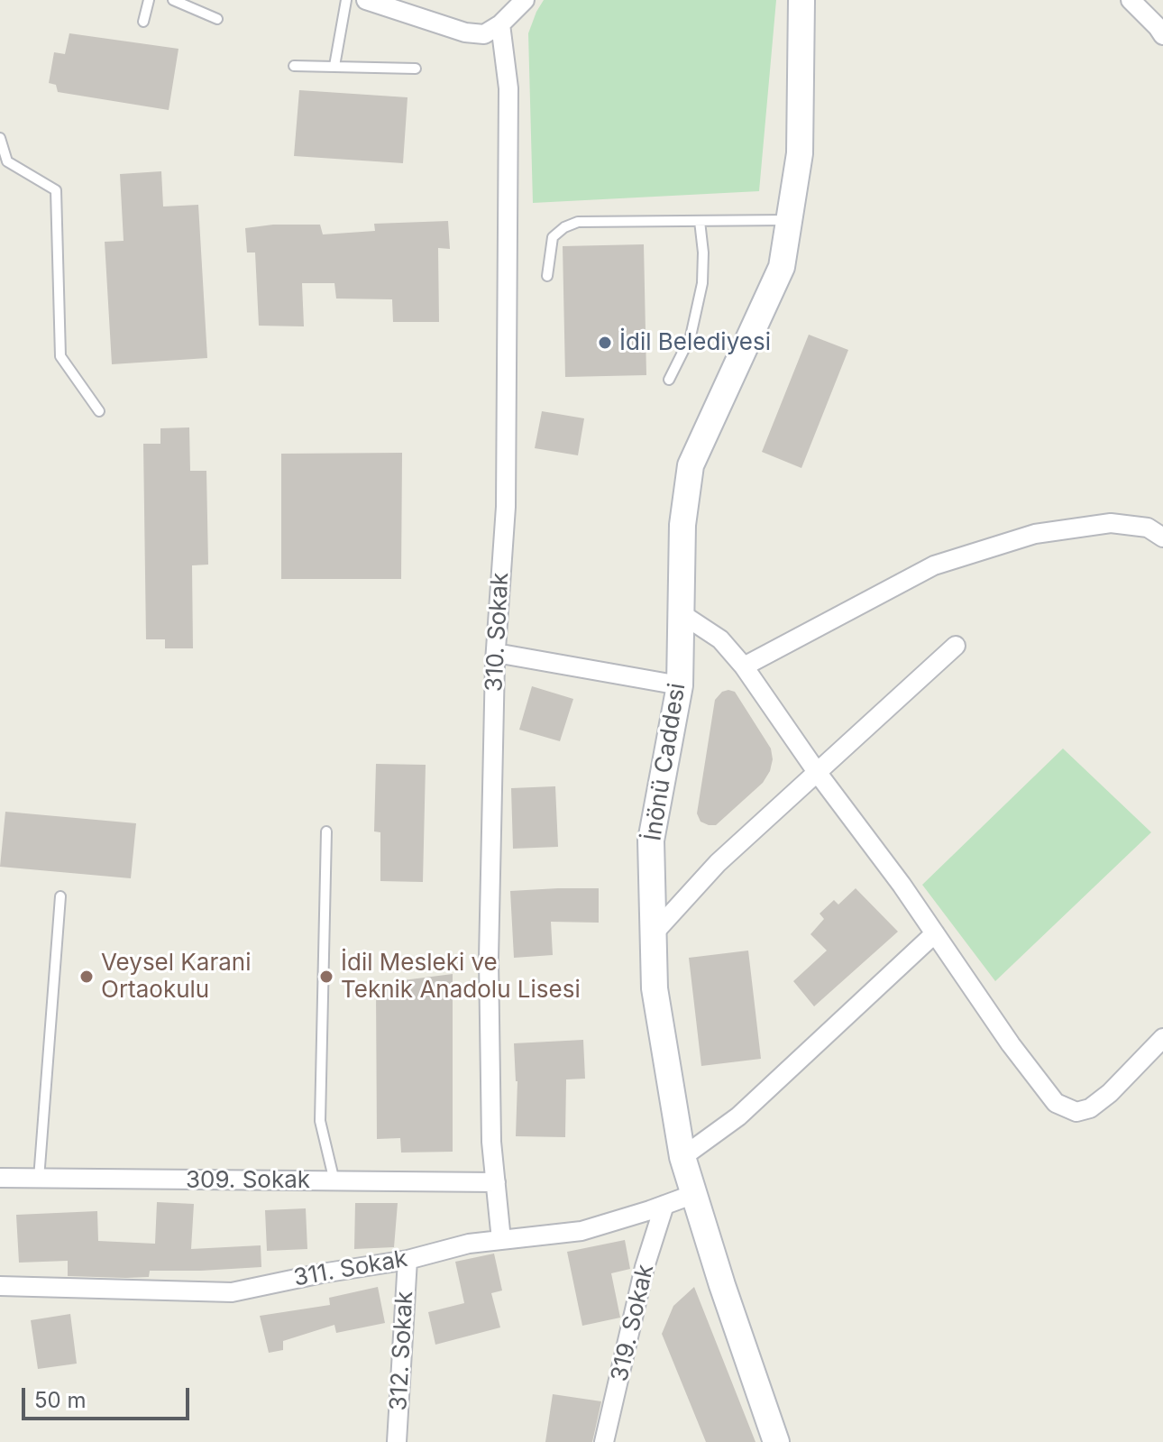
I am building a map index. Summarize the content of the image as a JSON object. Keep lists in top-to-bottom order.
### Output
{
  "streets": {
    "street": [
      "310. Sokak",
      "İnönü Caddesi",
      "309. Sokak",
      "311. Sokak",
      "319. Sokak",
      "312. Sokak"
    ]
  },
  "crossings": [
    ["310. Sokak", "309. Sokak"],
    ["310. Sokak", "311. Sokak"],
    ["İnönü Caddesi", "311. Sokak"],
    ["311. Sokak", "319. Sokak"],
    ["311. Sokak", "312. Sokak"]
  ],
  "places": ["İdil Belediyesi", "Veysel Karani Ortaokulu", "İdil Mesleki ve Teknik Anadolu Lisesi"],
  "scale_bar": "50 m"
}
